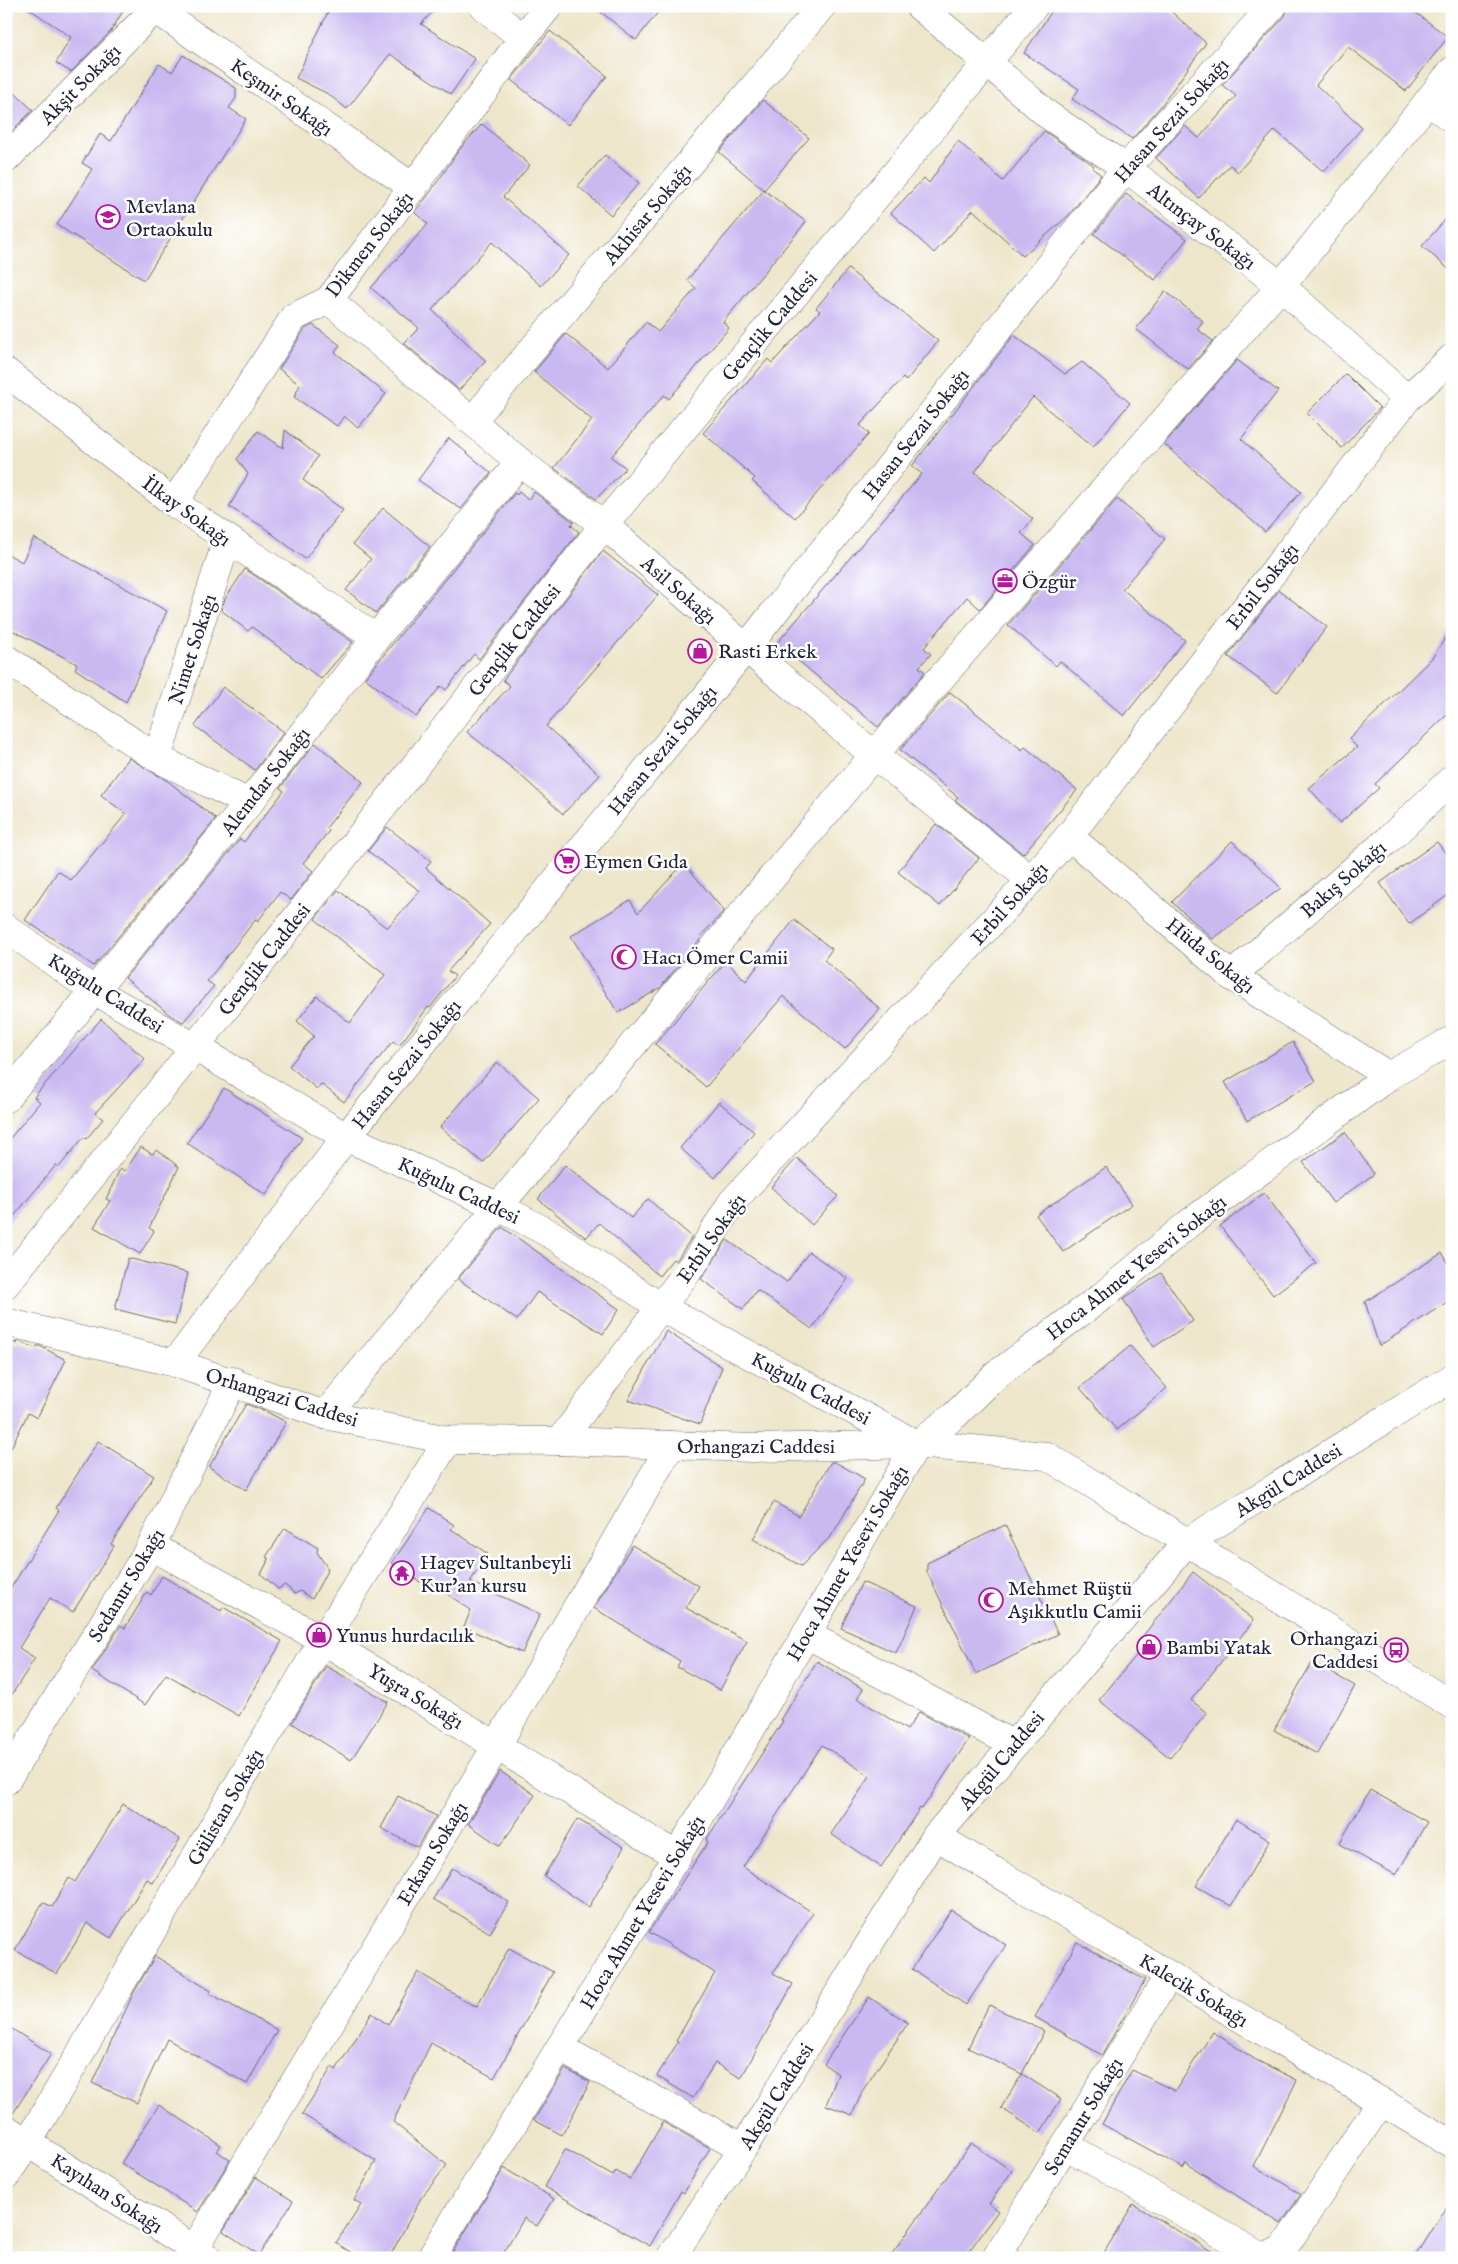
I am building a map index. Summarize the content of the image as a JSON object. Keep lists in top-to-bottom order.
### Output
{
  "streets": {
    "street": [
      "Akşit Sokağı",
      "Keşmir Sokağı",
      "Hasan Sezai Sokağı",
      "Akhisar Sokağı",
      "Altınçay Sokağı",
      "Dikmen Sokağı",
      "Gençlik Caddesi",
      "İlkay Sokağı",
      "Erbil Sokağı",
      "Asil Sokağı",
      "Nimet Sokağı",
      "Alemdar Sokağı",
      "Bakış Sokağı",
      "Hüda Sokağı",
      "Kuğulu Caddesi",
      "Hoca Ahmet Yesevi Sokağı",
      "Orhangazi Caddesi",
      "Akgül Caddesi",
      "Sedanur Sokağı",
      "Yuşra Sokağı",
      "Gülistan Sokağı",
      "Erkam Sokağı",
      "Kalecik Sokağı",
      "Semanur Sokağı",
      "Kayıhan Sokağı"
    ]
  },
  "crossings": [
    ["Akşit Sokağı", "Keşmir Sokağı"],
    ["Keşmir Sokağı", "Dikmen Sokağı"],
    ["Hasan Sezai Sokağı", "Altınçay Sokağı"],
    ["Hasan Sezai Sokağı", "Asil Sokağı"],
    ["Hasan Sezai Sokağı", "Kuğulu Caddesi"],
    ["Hasan Sezai Sokağı", "Orhangazi Caddesi"],
    ["Akhisar Sokağı", "Asil Sokağı"],
    ["Altınçay Sokağı", "Gençlik Caddesi"],
    ["Altınçay Sokağı", "Erbil Sokağı"],
    ["Dikmen Sokağı", "İlkay Sokağı"],
    ["Dikmen Sokağı", "Asil Sokağı"],
    ["Gençlik Caddesi", "Asil Sokağı"],
    ["Gençlik Caddesi", "Kuğulu Caddesi"],
    ["İlkay Sokağı", "Nimet Sokağı"],
    ["İlkay Sokağı", "Alemdar Sokağı"],
    ["Erbil Sokağı", "Asil Sokağı"],
    ["Erbil Sokağı", "Hüda Sokağı"],
    ["Erbil Sokağı", "Kuğulu Caddesi"],
    ["Erbil Sokağı", "Orhangazi Caddesi"],
    ["Asil Sokağı", "Alemdar Sokağı"],
    ["Alemdar Sokağı", "Kuğulu Caddesi"],
    ["Bakış Sokağı", "Hüda Sokağı"],
    ["Hüda Sokağı", "Hoca Ahmet Yesevi Sokağı"],
    ["Kuğulu Caddesi", "Hoca Ahmet Yesevi Sokağı"],
    ["Kuğulu Caddesi", "Orhangazi Caddesi"],
    ["Hoca Ahmet Yesevi Sokağı", "Orhangazi Caddesi"],
    ["Hoca Ahmet Yesevi Sokağı", "Yuşra Sokağı"],
    ["Orhangazi Caddesi", "Akgül Caddesi"],
    ["Orhangazi Caddesi", "Sedanur Sokağı"],
    ["Orhangazi Caddesi", "Gülistan Sokağı"],
    ["Orhangazi Caddesi", "Erkam Sokağı"],
    ["Akgül Caddesi", "Kalecik Sokağı"],
    ["Sedanur Sokağı", "Yuşra Sokağı"],
    ["Yuşra Sokağı", "Gülistan Sokağı"],
    ["Yuşra Sokağı", "Erkam Sokağı"],
    ["Gülistan Sokağı", "Kayıhan Sokağı"],
    ["Erkam Sokağı", "Kayıhan Sokağı"],
    ["Kalecik Sokağı", "Semanur Sokağı"]
  ],
  "places": {
    "school or university": ["Mevlana Ortaokulu"],
    "office": ["Özgür"],
    "shop": ["Rasti Erkek", "Yunus hurdacılık", "Bambi Yatak"],
    "supermarket": ["Eymen Gıda"],
    "mosque": ["Hacı Ömer Camii", "Mehmet Rüştü Aşıkkutlu Camii"],
    "temple": ["Hagev Sultanbeyli Kur'an kursu"],
    "bus stop": ["Orhangazi Caddesi"]
  }
}
